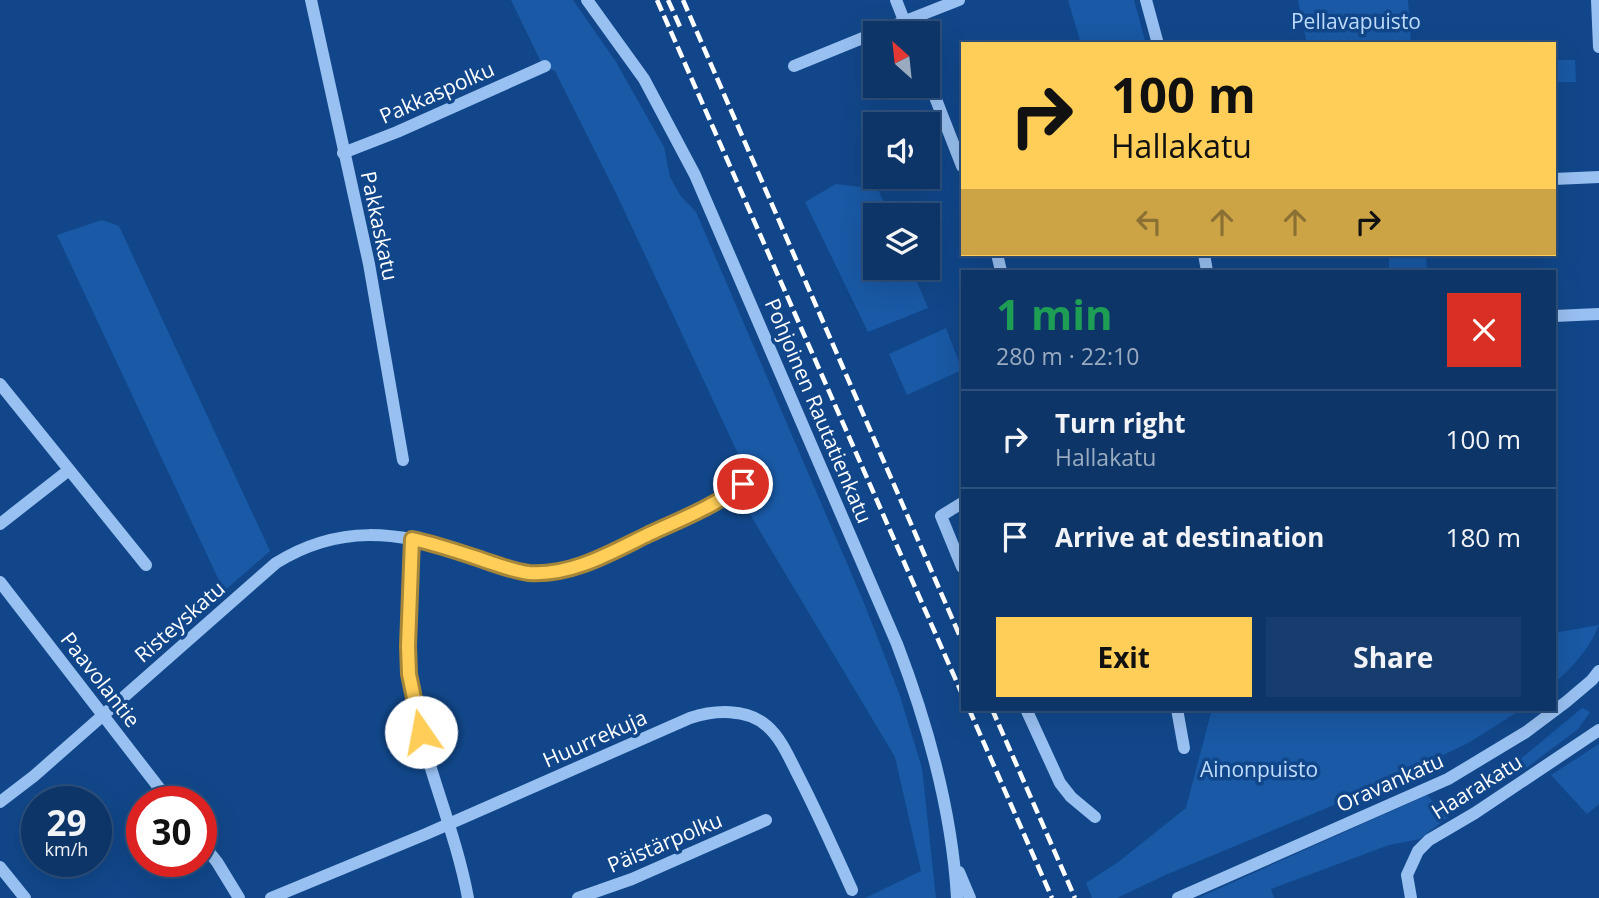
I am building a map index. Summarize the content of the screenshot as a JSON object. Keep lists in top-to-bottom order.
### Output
{
  "streets": {
    "street": [
      "Pakkaspolku",
      "Pakkaskatu",
      "Pohjoinen Rautatienkatu",
      "Risteyskatu",
      "Paavolantie",
      "Huurrekuja",
      "Oravankatu",
      "Haarakatu",
      "Päistärpolku"
    ]
  },
  "crossings": [
    ["Pakkaspolku", "Pakkaskatu"],
    ["Risteyskatu", "Paavolantie"]
  ],
  "parks": ["Pellavapuisto", "Ainonpuisto"],
  "north": "top left",
  "page": {
    "turn": ["100 m", "Hallakatu"],
    "heading": ["1 min", "280 m · 22:10"],
    "list": [
      {
        "name": "Turn right",
        "note": "Hallakatu",
        "value": "100 m"
      },
      {
        "name": "Arrive at destination",
        "value": "180 m"
      }
    ],
    "buttons": ["Exit", "Share"],
    "speed": "29 km/h",
    "limit": "30"
  }
}
